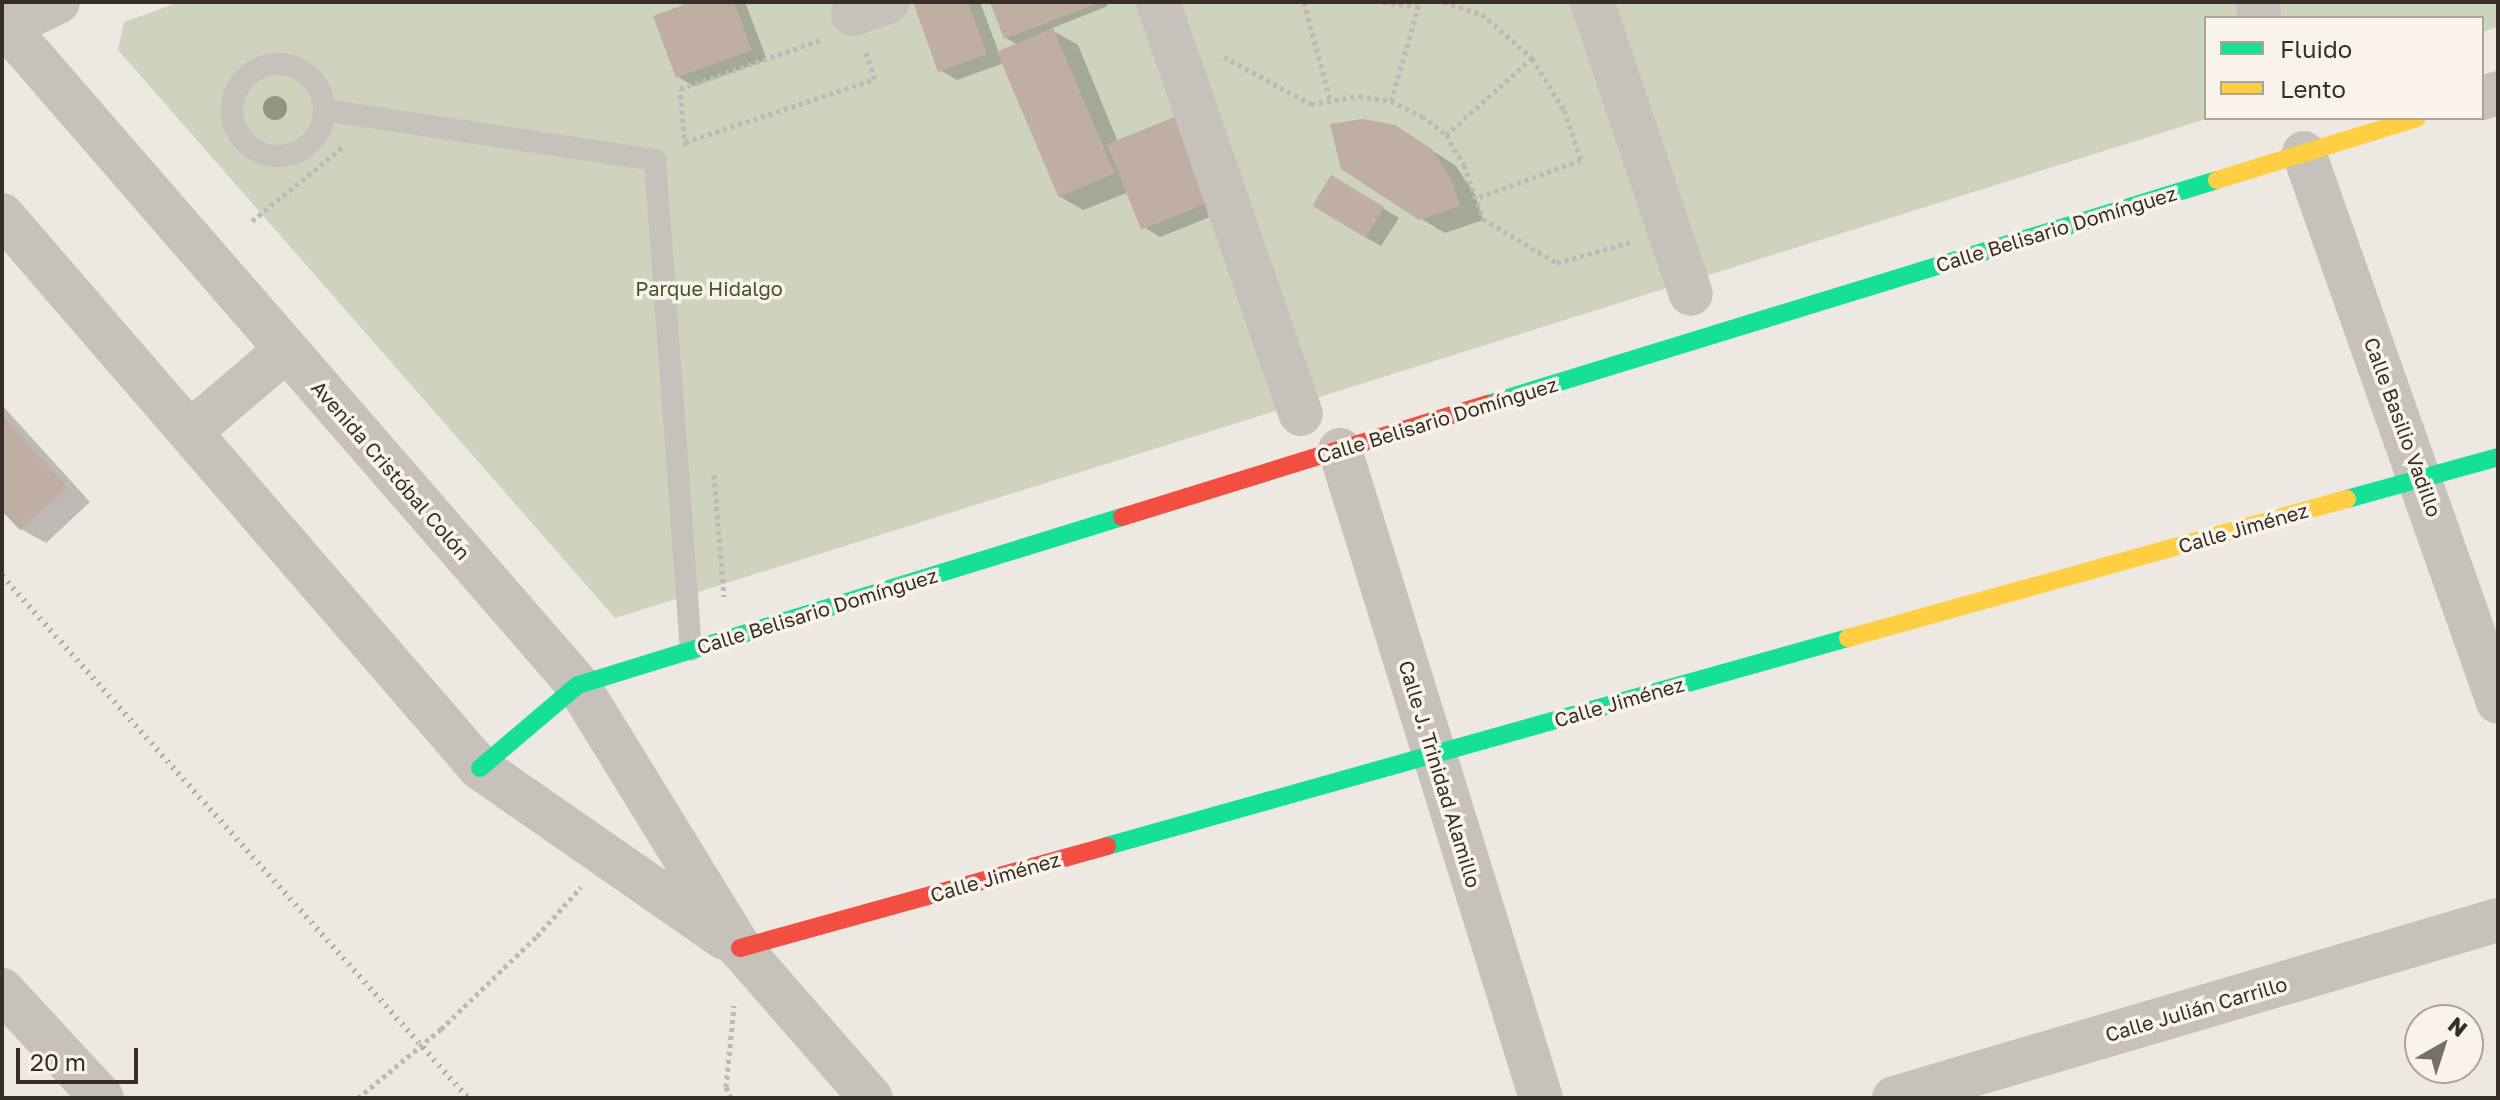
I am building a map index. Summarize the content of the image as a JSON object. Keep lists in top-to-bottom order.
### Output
{
  "streets": {
    "street": [
      "Calle Belisario Domínguez",
      "Calle Basilio Vadillo",
      "Avenida Cristóbal Colón",
      "Calle Jiménez",
      "Calle J. Trinidad Alamillo",
      "Calle Julián Carrillo"
    ]
  },
  "crossings": [
    ["Calle Belisario Domínguez", "Calle Basilio Vadillo"],
    ["Calle Belisario Domínguez", "Avenida Cristóbal Colón"],
    ["Calle Belisario Domínguez", "Calle J. Trinidad Alamillo"],
    ["Calle Basilio Vadillo", "Calle Jiménez"],
    ["Avenida Cristóbal Colón", "Calle Jiménez"],
    ["Calle Jiménez", "Calle J. Trinidad Alamillo"]
  ],
  "parks": ["Parque Hidalgo"],
  "legend": ["Fluido", "Lento"],
  "scale_bar": "20 m",
  "north": "top right"
}
